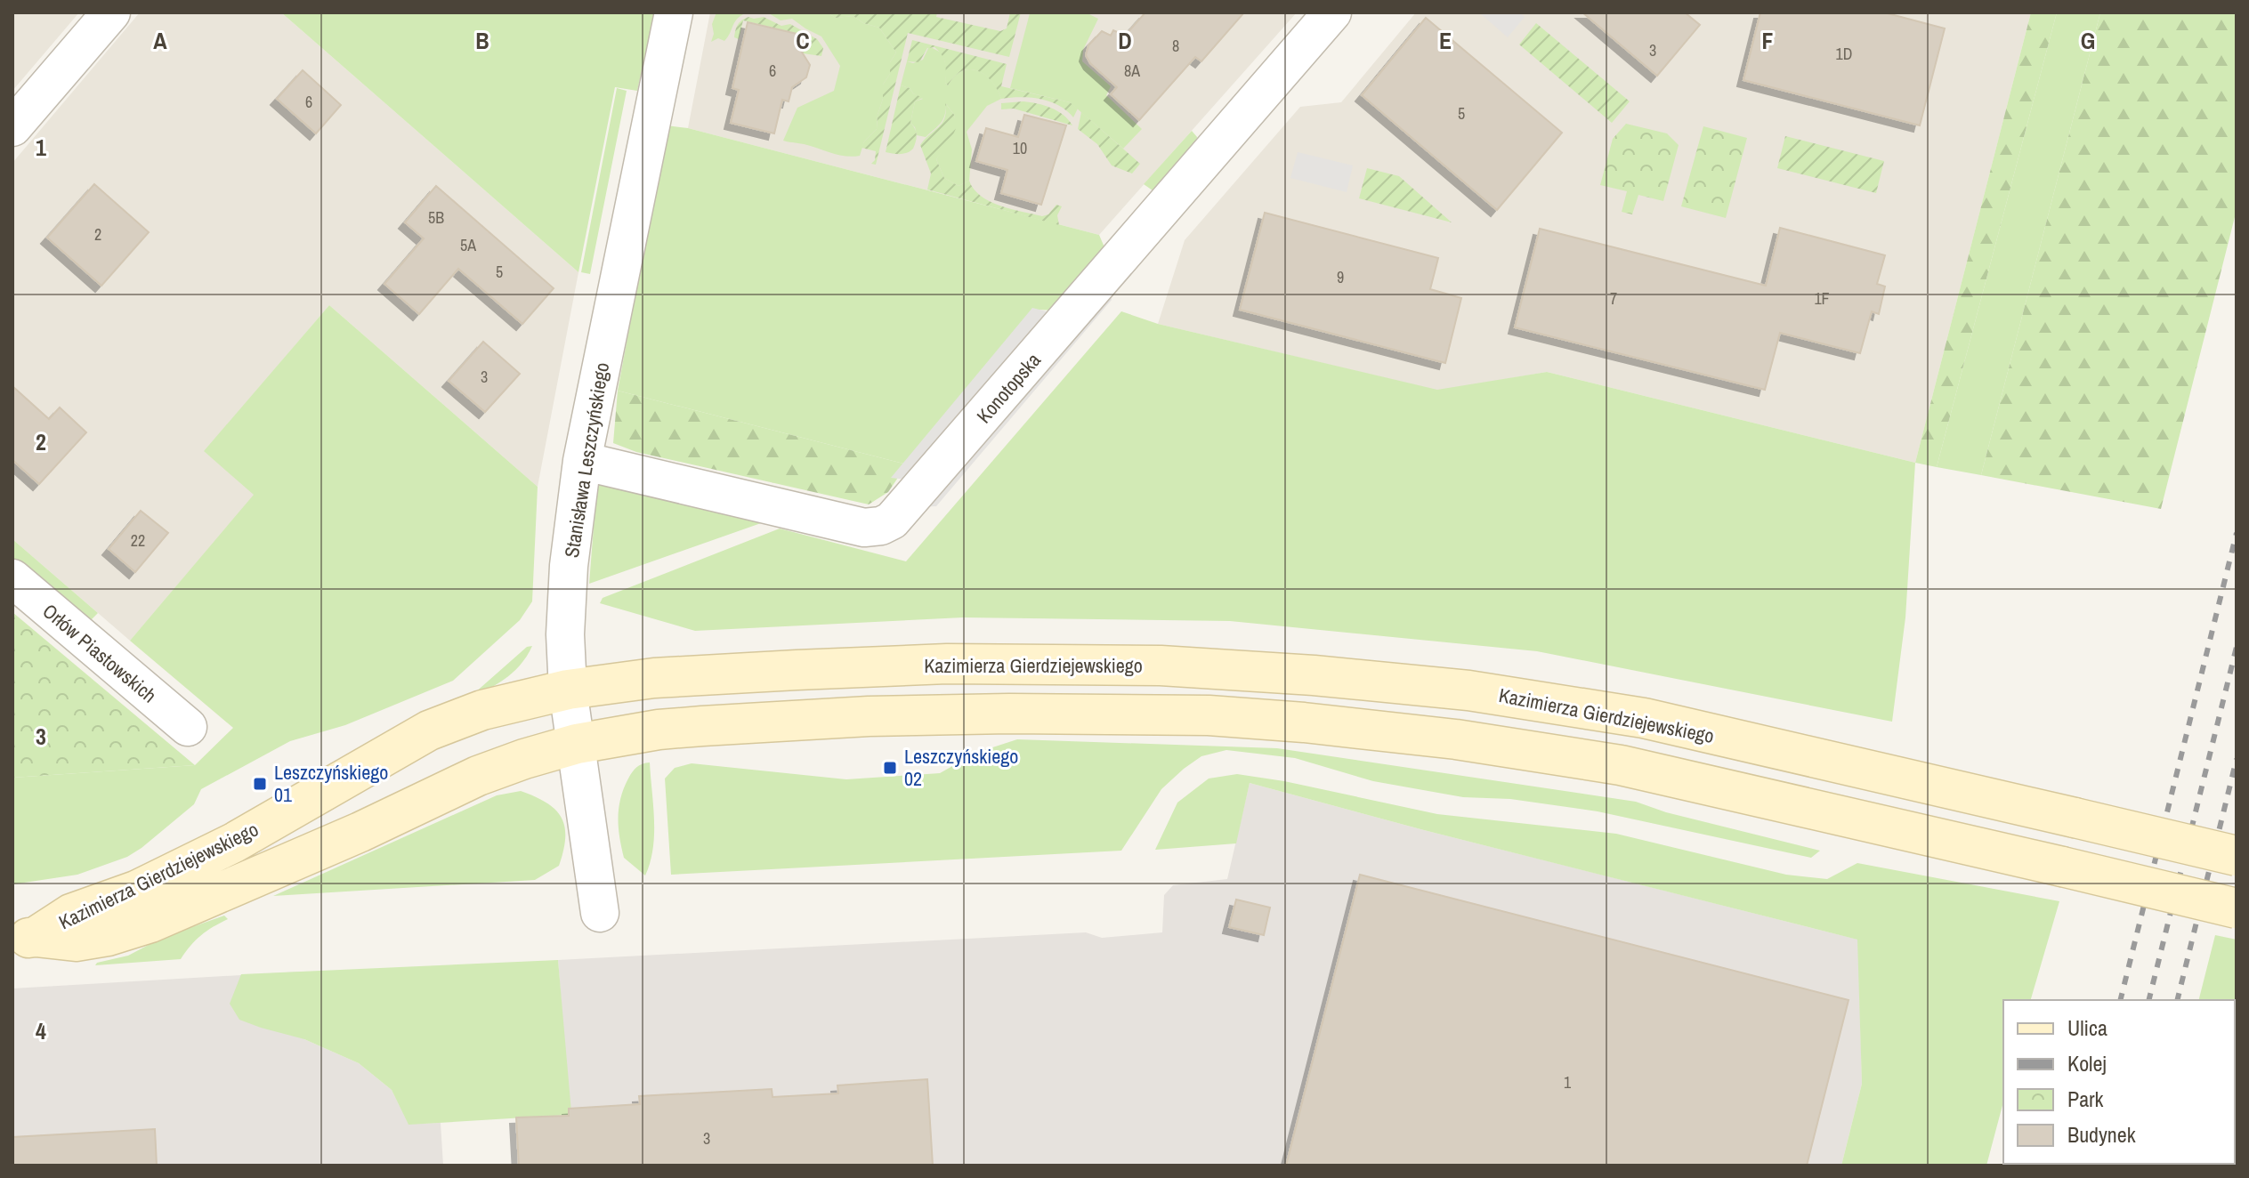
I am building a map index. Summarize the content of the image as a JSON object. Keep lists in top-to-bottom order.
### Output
{
  "streets": {
    "street": [
      "Konotopska",
      "Stanisława Leszczyńskiego",
      "Orłów Piastowskich",
      "Kazimierza Gierdziejewskiego"
    ]
  },
  "crossings": [
    ["Konotopska", "Stanisława Leszczyńskiego"],
    ["Stanisława Leszczyńskiego", "Kazimierza Gierdziejewskiego"]
  ],
  "places": {
    "transit": ["Leszczyńskiego 02", "Leszczyńskiego 01"]
  },
  "house_numbers": [
    "8",
    "3",
    "1D",
    "6",
    "8A",
    "6",
    "5",
    "10",
    "5B",
    "2",
    "5A",
    "5",
    "9",
    "7",
    "1F",
    "3",
    "22",
    "1",
    "3"
  ],
  "legend": [
    "Ulica",
    "Kolej",
    "Park",
    "Budynek"
  ],
  "grid": {
    "columns": [
      "A",
      "B",
      "C",
      "D",
      "E",
      "F",
      "G"
    ],
    "rows": [
      "1",
      "2",
      "3",
      "4"
    ]
  }
}
